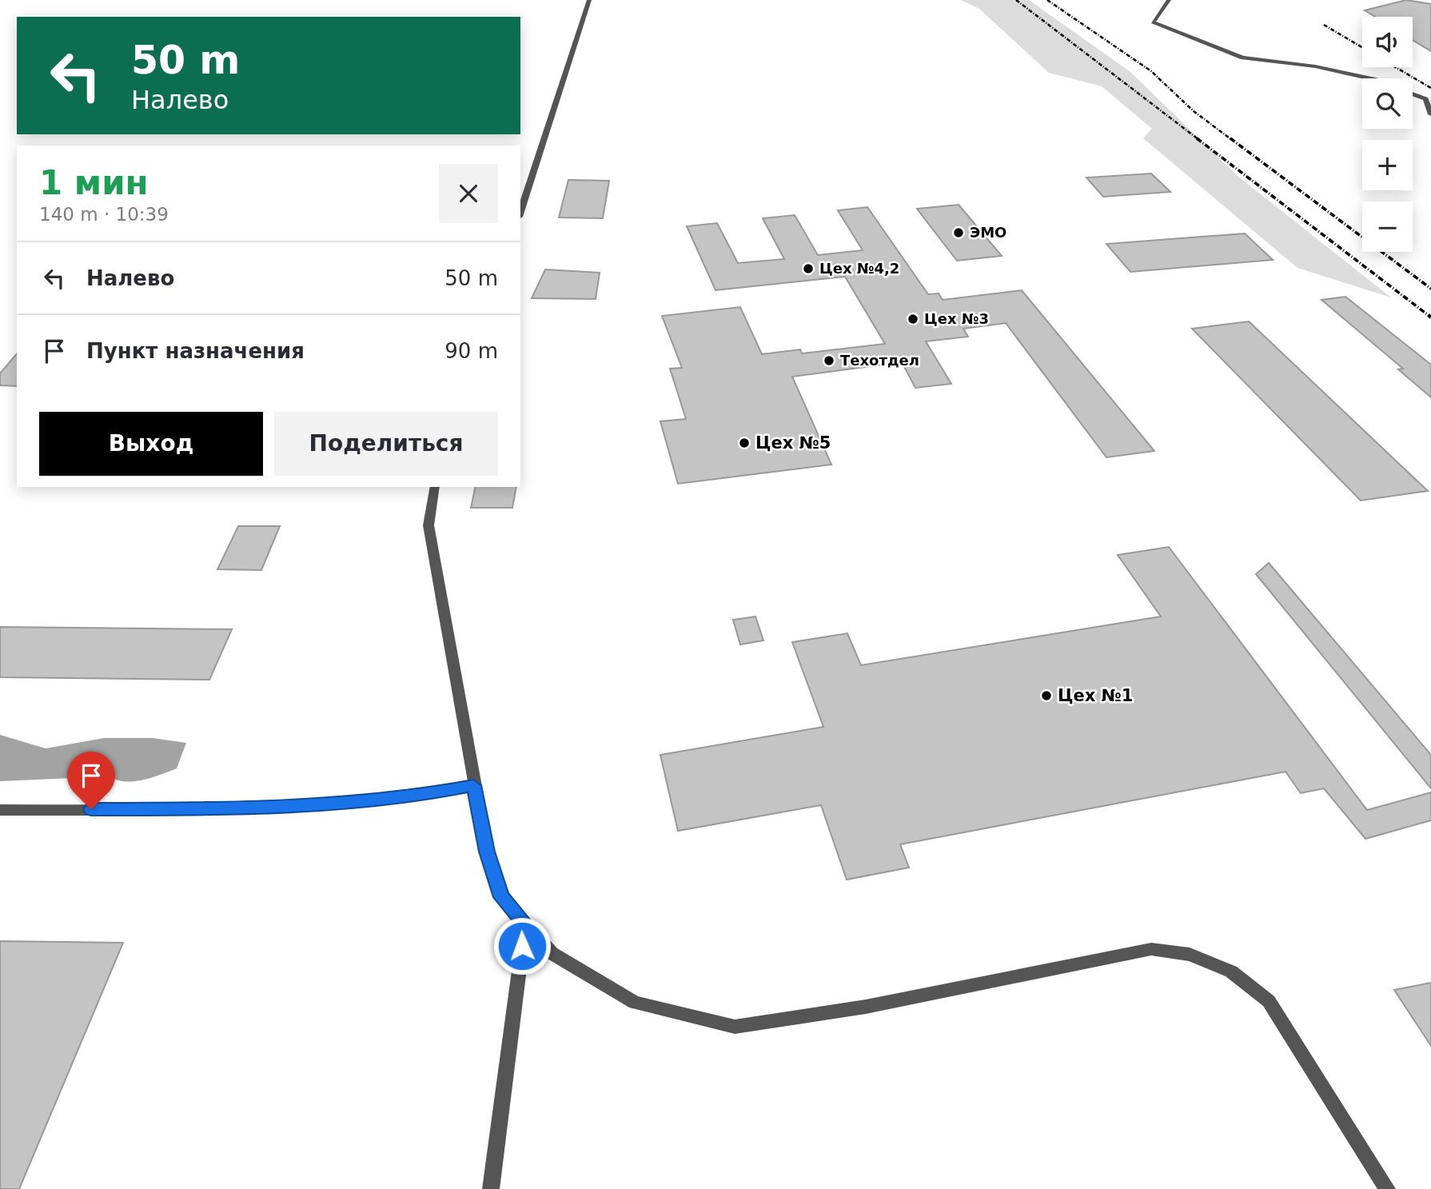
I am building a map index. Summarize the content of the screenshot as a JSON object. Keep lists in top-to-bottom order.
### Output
{
  "places": [
    "ЭМО",
    "Цех №4,2",
    "Цех №3",
    "Техотдел",
    "Цех №5",
    "Цех №1"
  ],
  "page": {
    "map_buttons": ["+", "−"],
    "turn": ["50 m", "Налево"],
    "heading": ["1 мин", "140 m · 10:39"],
    "list": [
      {
        "name": "Налево",
        "value": "50 m"
      },
      {
        "name": "Пункт назначения",
        "value": "90 m"
      }
    ],
    "buttons": ["Выход", "Поделиться"]
  }
}
